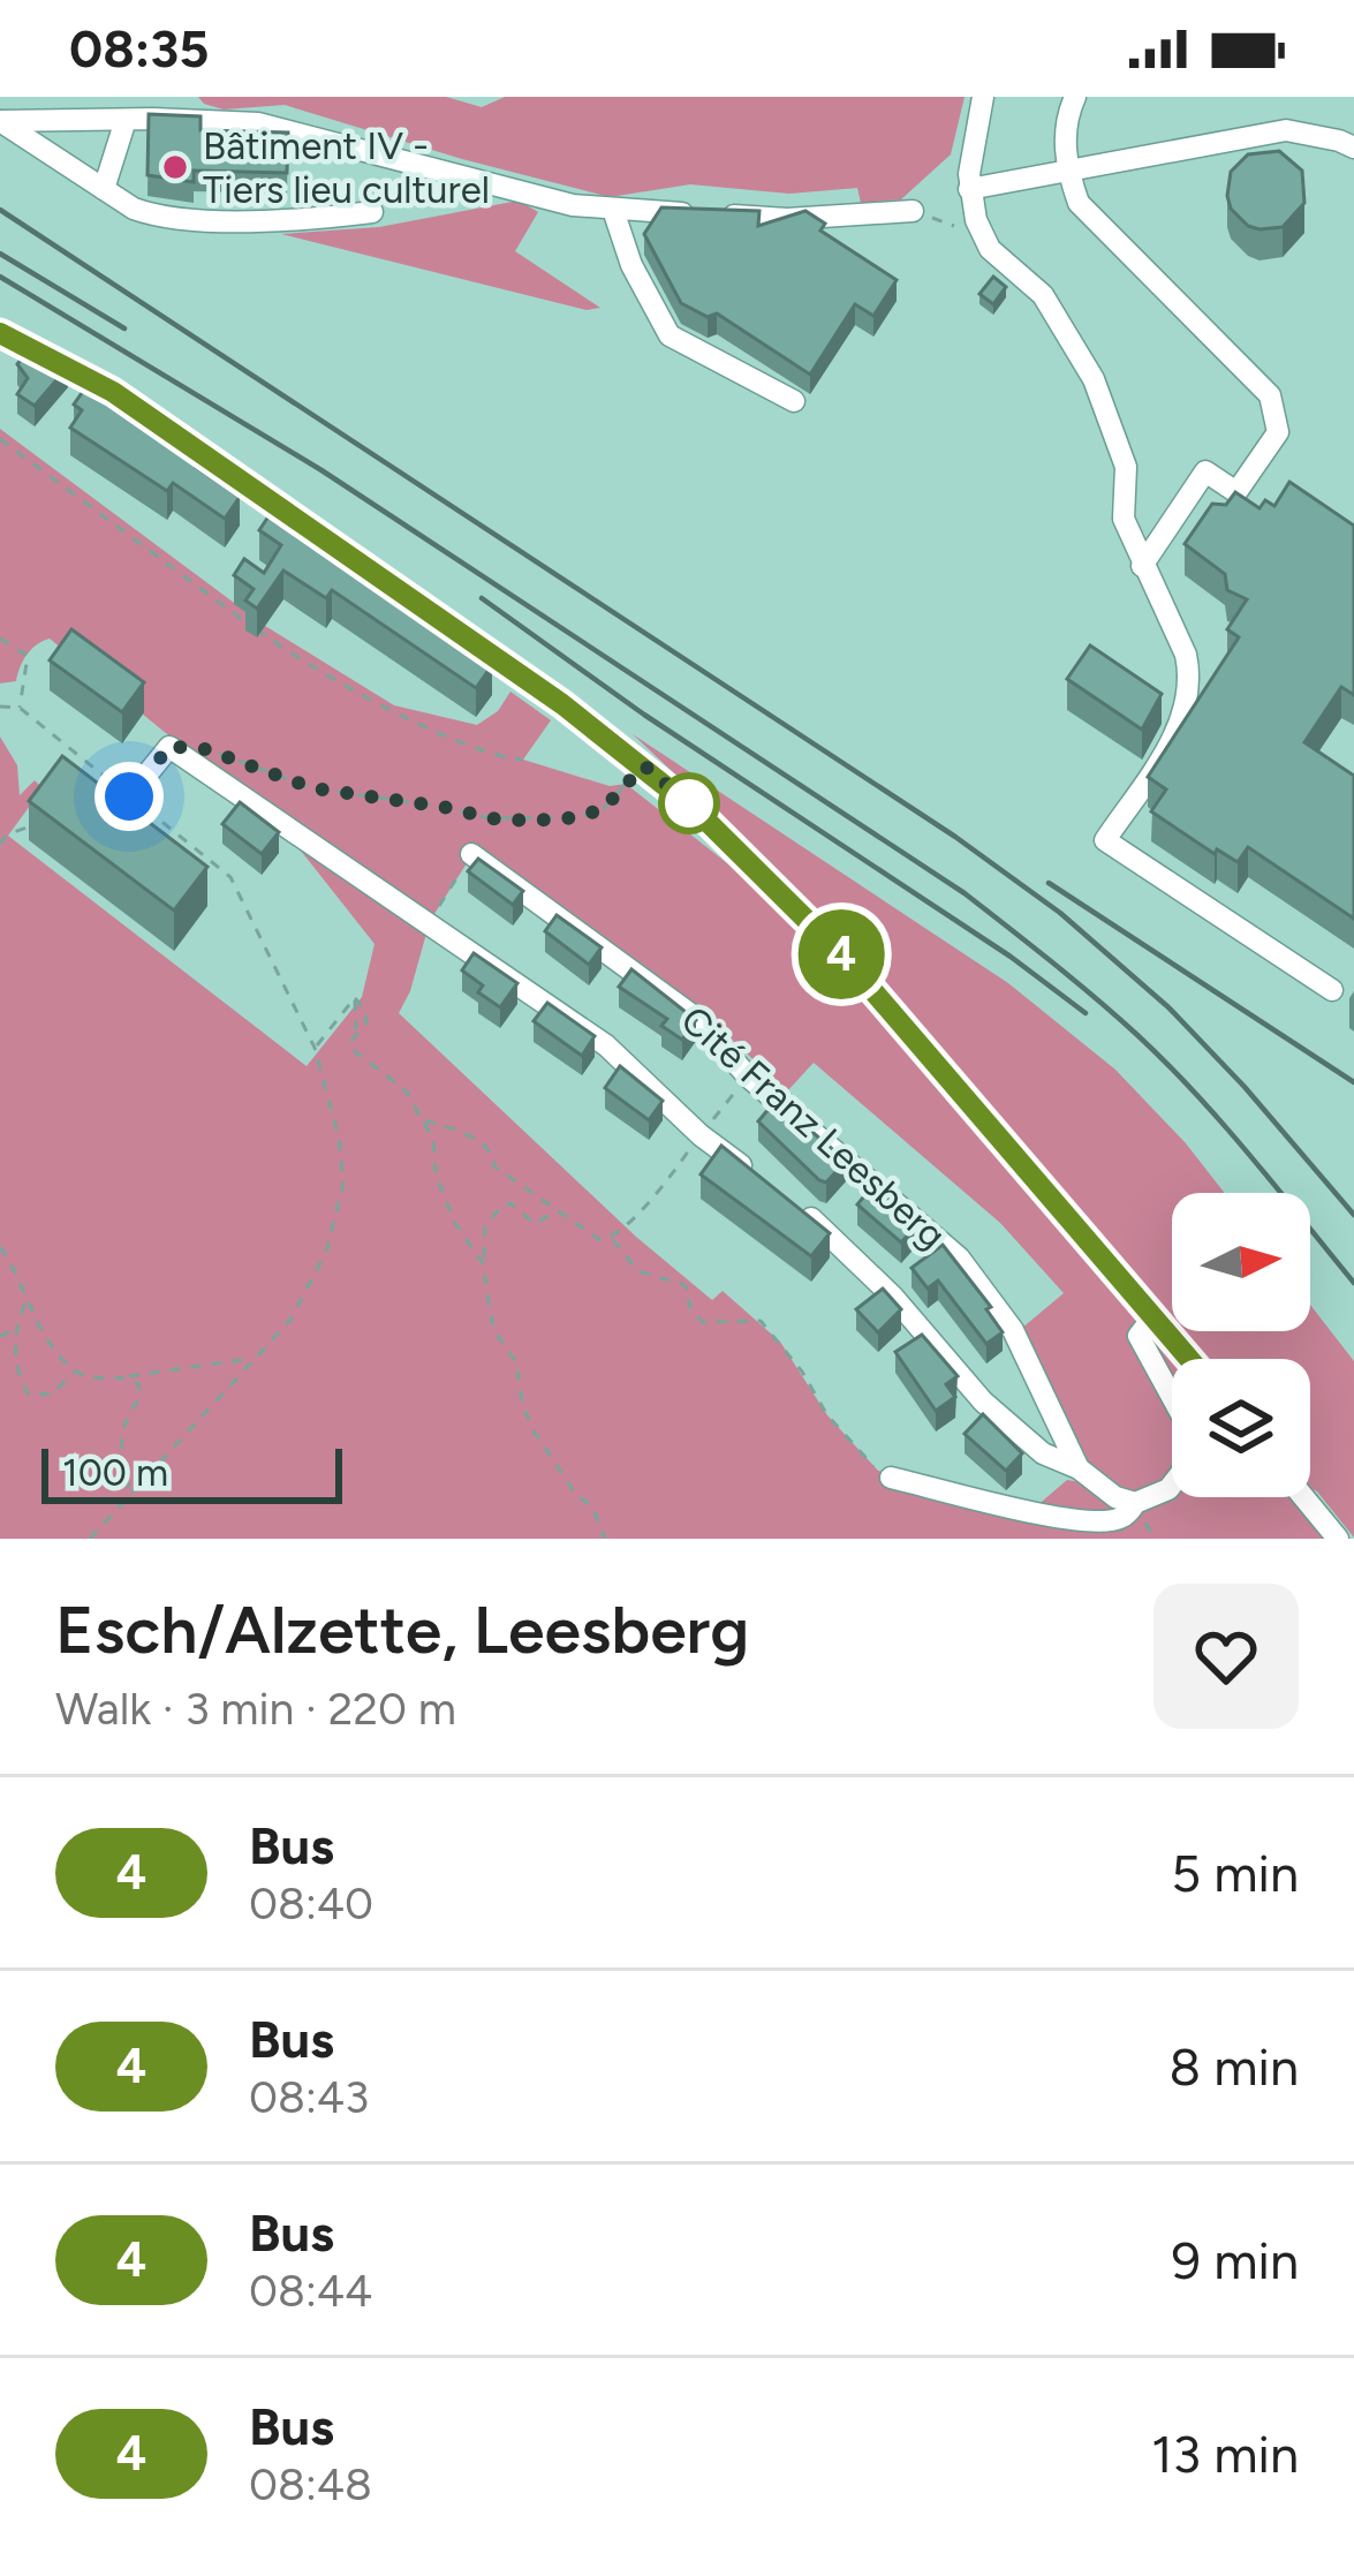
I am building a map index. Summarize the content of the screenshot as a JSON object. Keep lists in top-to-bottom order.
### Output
{
  "streets": {
    "street": ["Cité Franz Leesberg"]
  },
  "places": ["Bâtiment IV - Tiers lieu culturel"],
  "lines": ["bus line 4"],
  "scale_bar": "100 m",
  "north": "right",
  "page": {
    "status": "08:35",
    "on_map": "4",
    "scale": "100 m",
    "heading": ["Esch/Alzette, Leesberg", "Walk · 3 min · 220 m"],
    "list": [
      {
        "mark": "4",
        "name": "Bus",
        "note": "08:40",
        "value": "5 min"
      },
      {
        "mark": "4",
        "name": "Bus",
        "note": "08:43",
        "value": "8 min"
      },
      {
        "mark": "4",
        "name": "Bus",
        "note": "08:44",
        "value": "9 min"
      },
      {
        "mark": "4",
        "name": "Bus",
        "note": "08:48",
        "value": "13 min"
      }
    ]
  }
}
